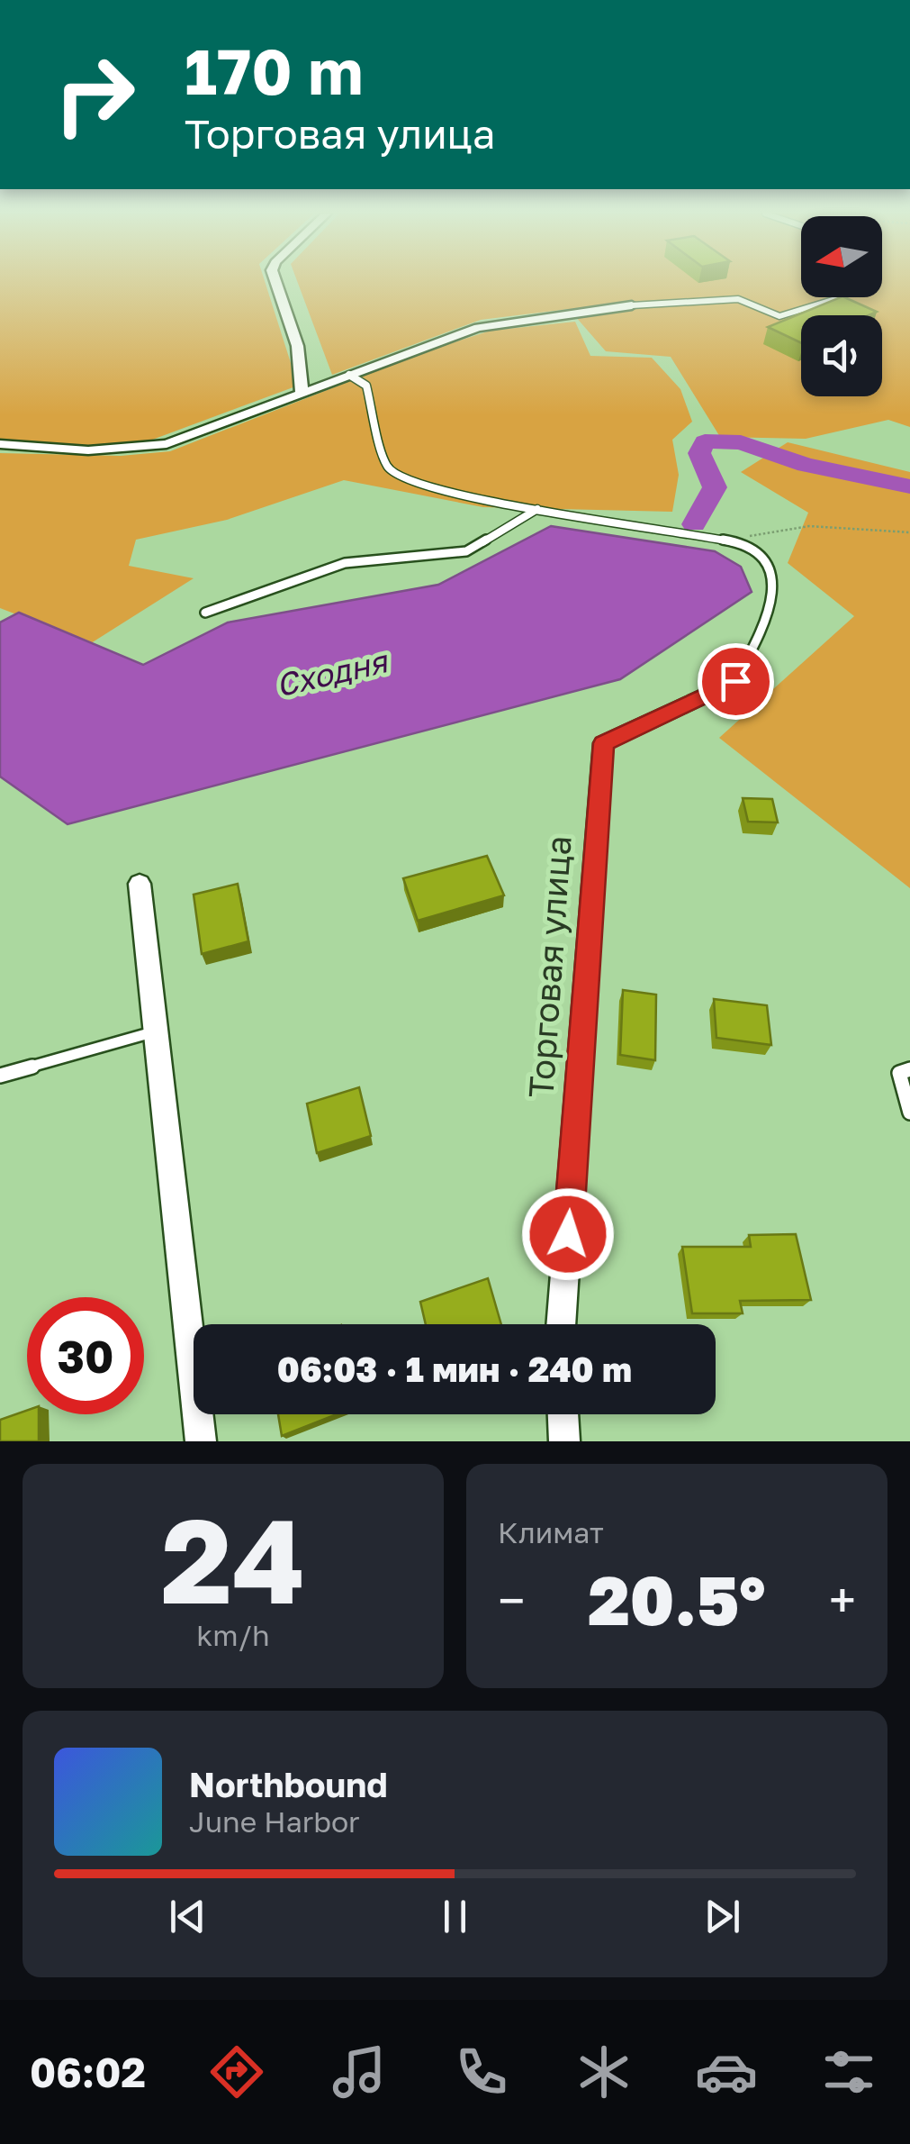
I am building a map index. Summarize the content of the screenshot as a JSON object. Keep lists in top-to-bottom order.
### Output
{
  "streets": {
    "street": ["Торговая улица"]
  },
  "water": ["Сходня"],
  "north": "left",
  "page": {
    "turn": ["170 m", "Торговая улица"],
    "limit": "30",
    "trip": "06:03 · 1 мин · 240 m",
    "tile": [
      ["24", "km/h"],
      "Климат"
    ],
    "heat": ["−", "20.5°", "+"],
    "song": ["Northbound", "June Harbor"],
    "tabs": "06:02"
  }
}
